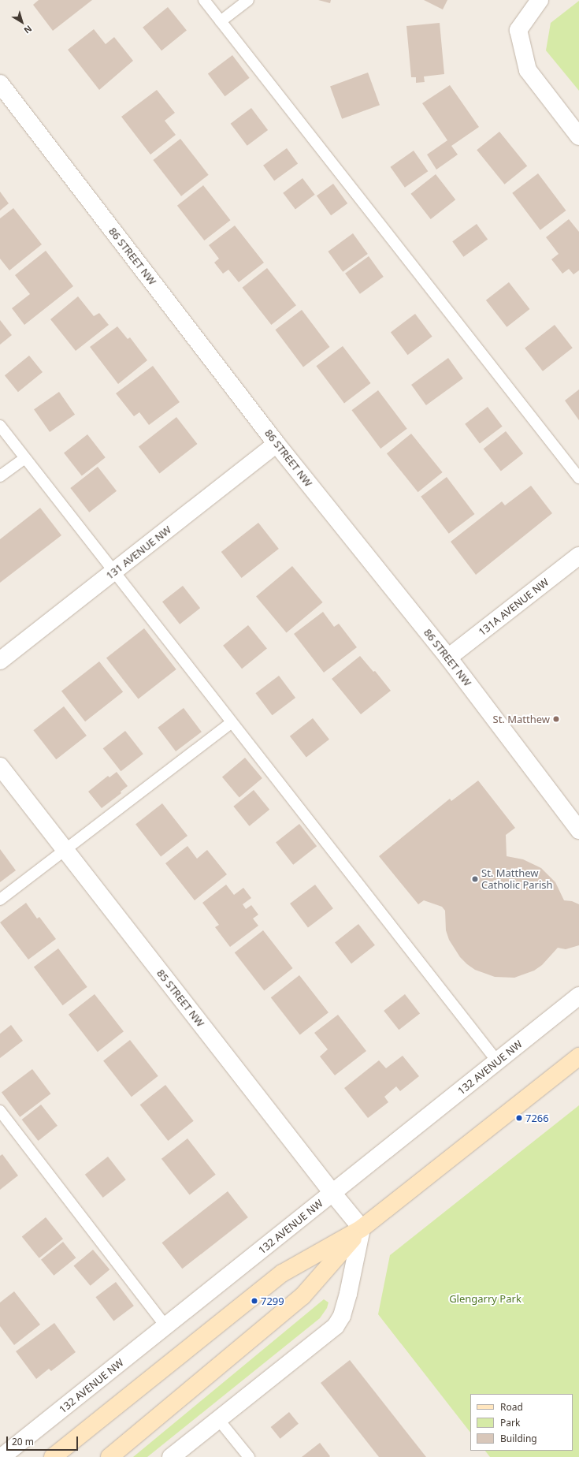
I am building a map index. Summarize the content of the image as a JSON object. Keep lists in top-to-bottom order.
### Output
{
  "streets": {
    "street": [
      "86 STREET NW",
      "131 AVENUE NW",
      "131A AVENUE NW",
      "85 STREET NW",
      "132 AVENUE NW"
    ]
  },
  "crossings": [
    ["86 STREET NW", "131 AVENUE NW"],
    ["86 STREET NW", "131A AVENUE NW"],
    ["85 STREET NW", "132 AVENUE NW"]
  ],
  "parks": ["Glengarry Park"],
  "places": [
    "St. Matthew",
    "St. Matthew Catholic Parish",
    "7266",
    "7299"
  ],
  "legend": ["Road", "Park", "Building"],
  "scale_bar": "20 m",
  "north": "bottom right"
}
